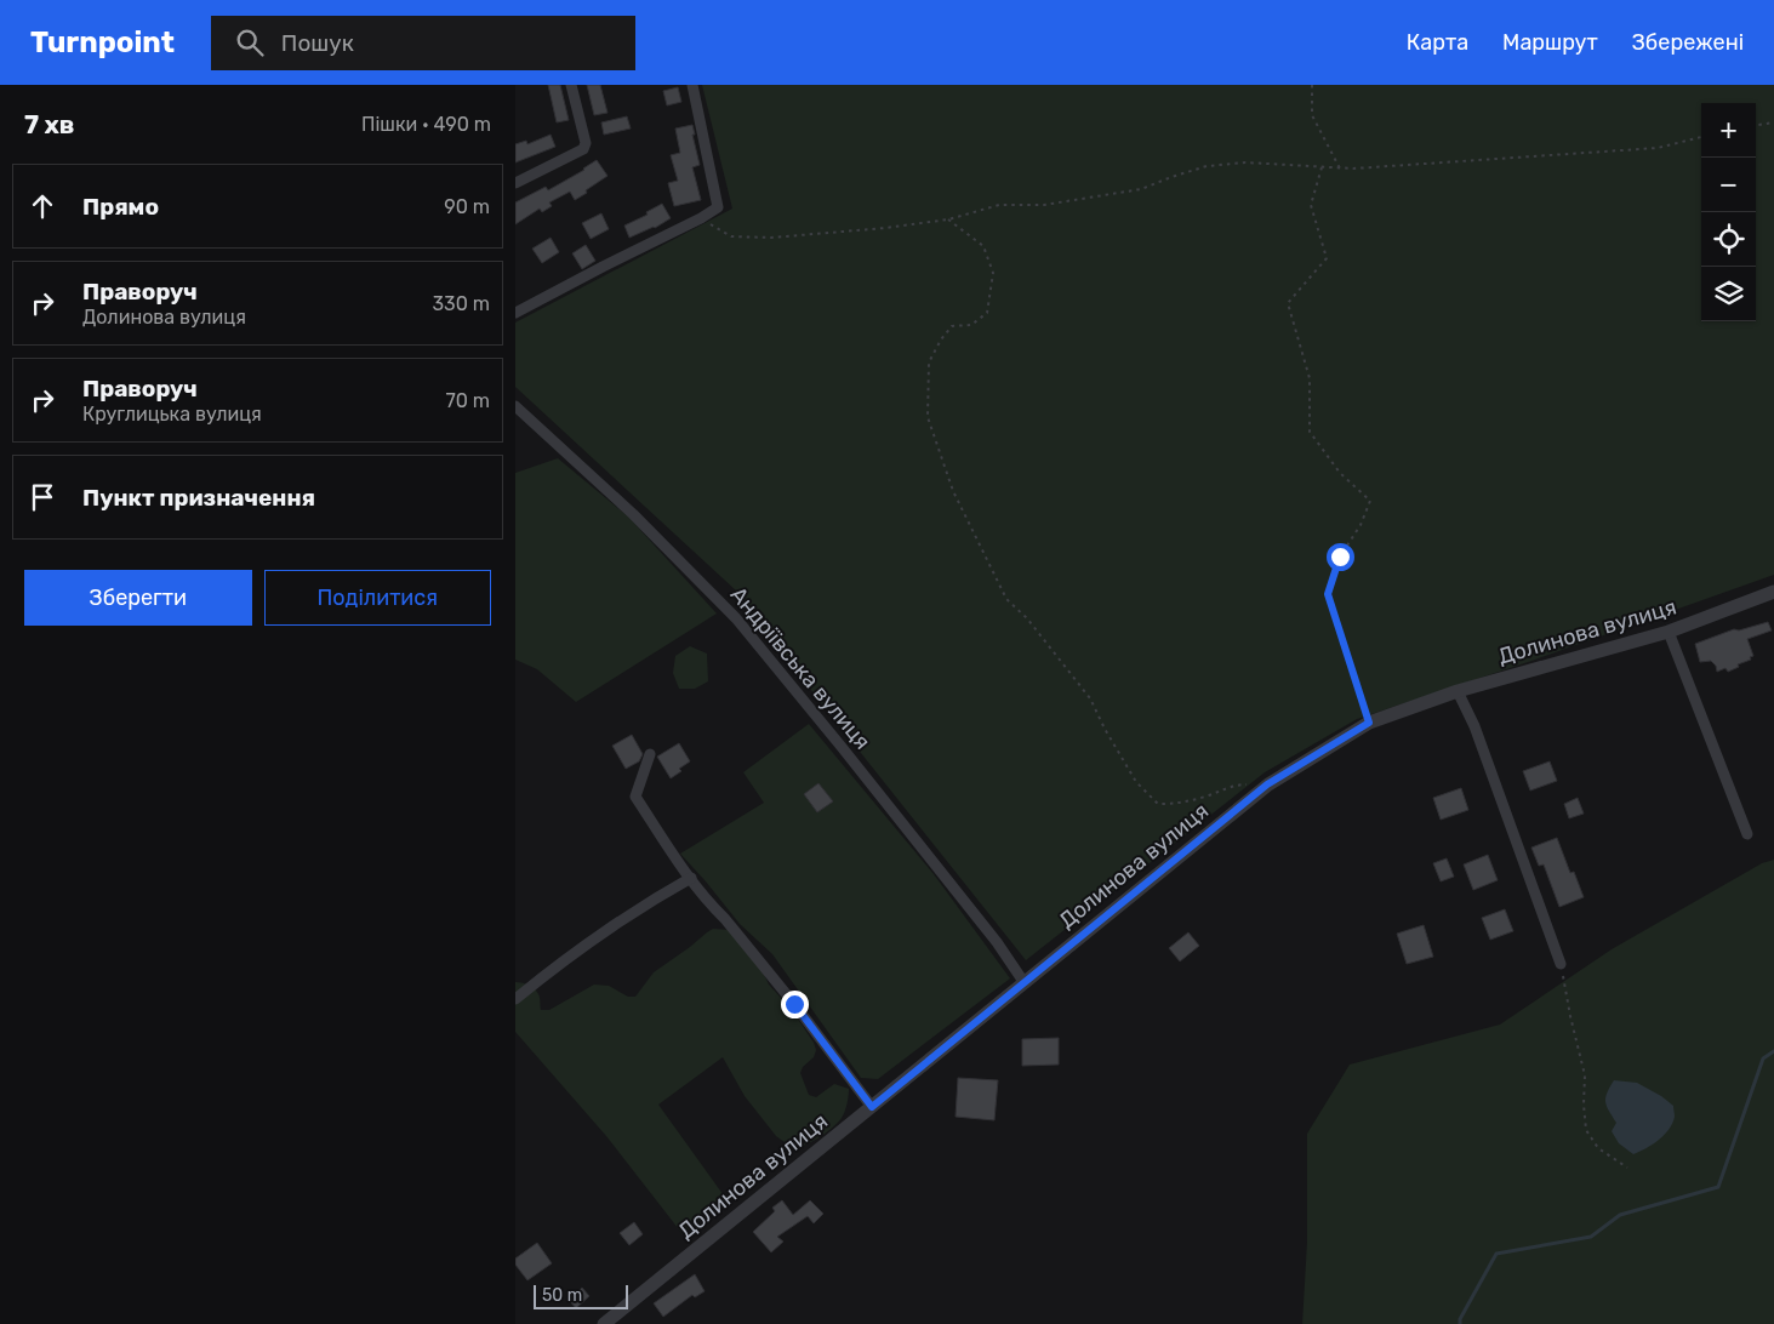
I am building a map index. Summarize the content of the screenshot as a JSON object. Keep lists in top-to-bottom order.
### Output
{
  "streets": {
    "street": ["Долинова вулиця", "Андріївська вулиця"]
  },
  "crossings": [
    ["Долинова вулиця", "Андріївська вулиця"]
  ],
  "scale_bar": "50 m",
  "page": {
    "header": "Turnpoint",
    "search": "Пошук",
    "nav": ["Карта", "Маршрут", "Збережені"],
    "heading": ["7 хв", "Пішки · 490 m"],
    "map_buttons": ["+", "−"],
    "list": [
      ["Прямо", "90 m"],
      ["Праворуч", "Долинова вулиця", "330 m"],
      ["Праворуч", "Круглицька вулиця", "70 m"],
      "Пункт призначення"
    ],
    "buttons": ["Зберегти", "Поділитися"],
    "scale": "50 m"
  }
}
